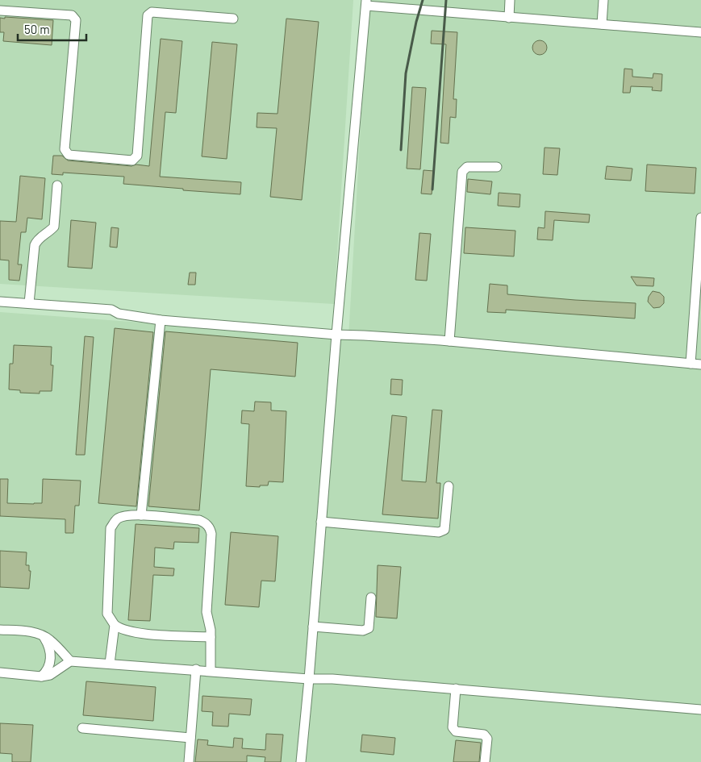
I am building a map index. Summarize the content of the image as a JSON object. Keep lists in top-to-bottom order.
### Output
{
  "scale_bar": "50 m"
}
